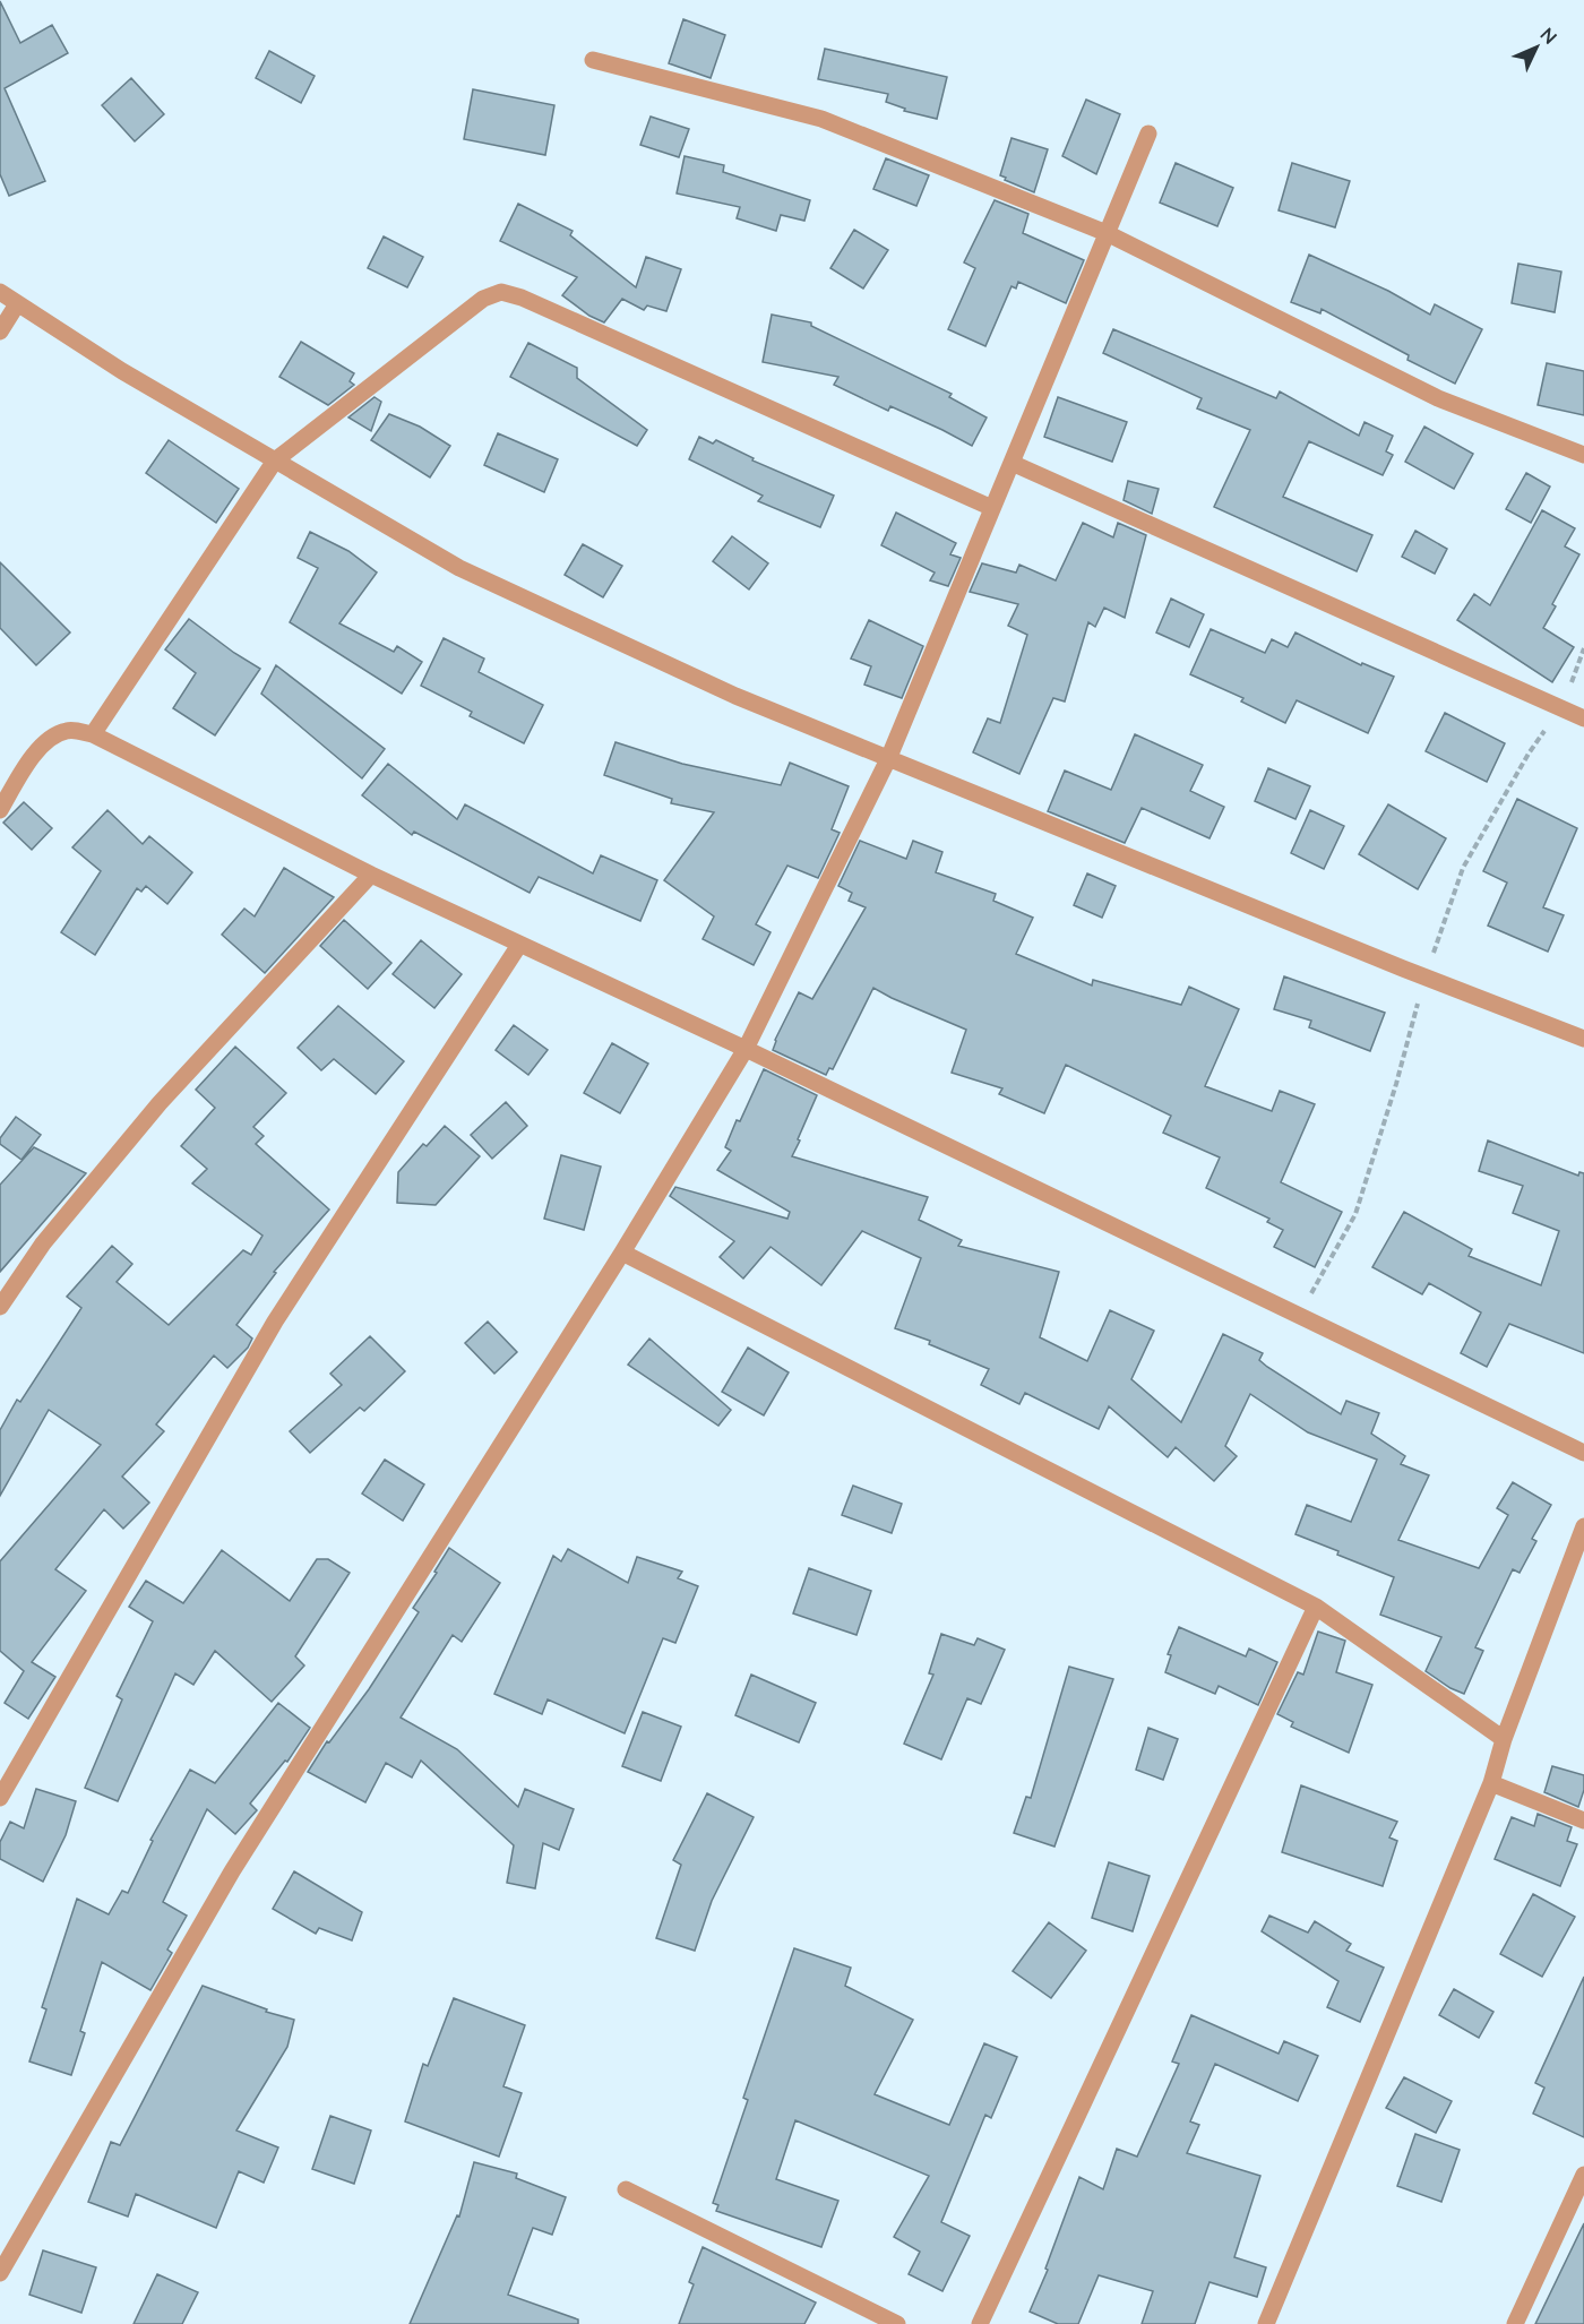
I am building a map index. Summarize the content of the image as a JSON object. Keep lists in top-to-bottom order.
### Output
{
  "north": "top right"
}
